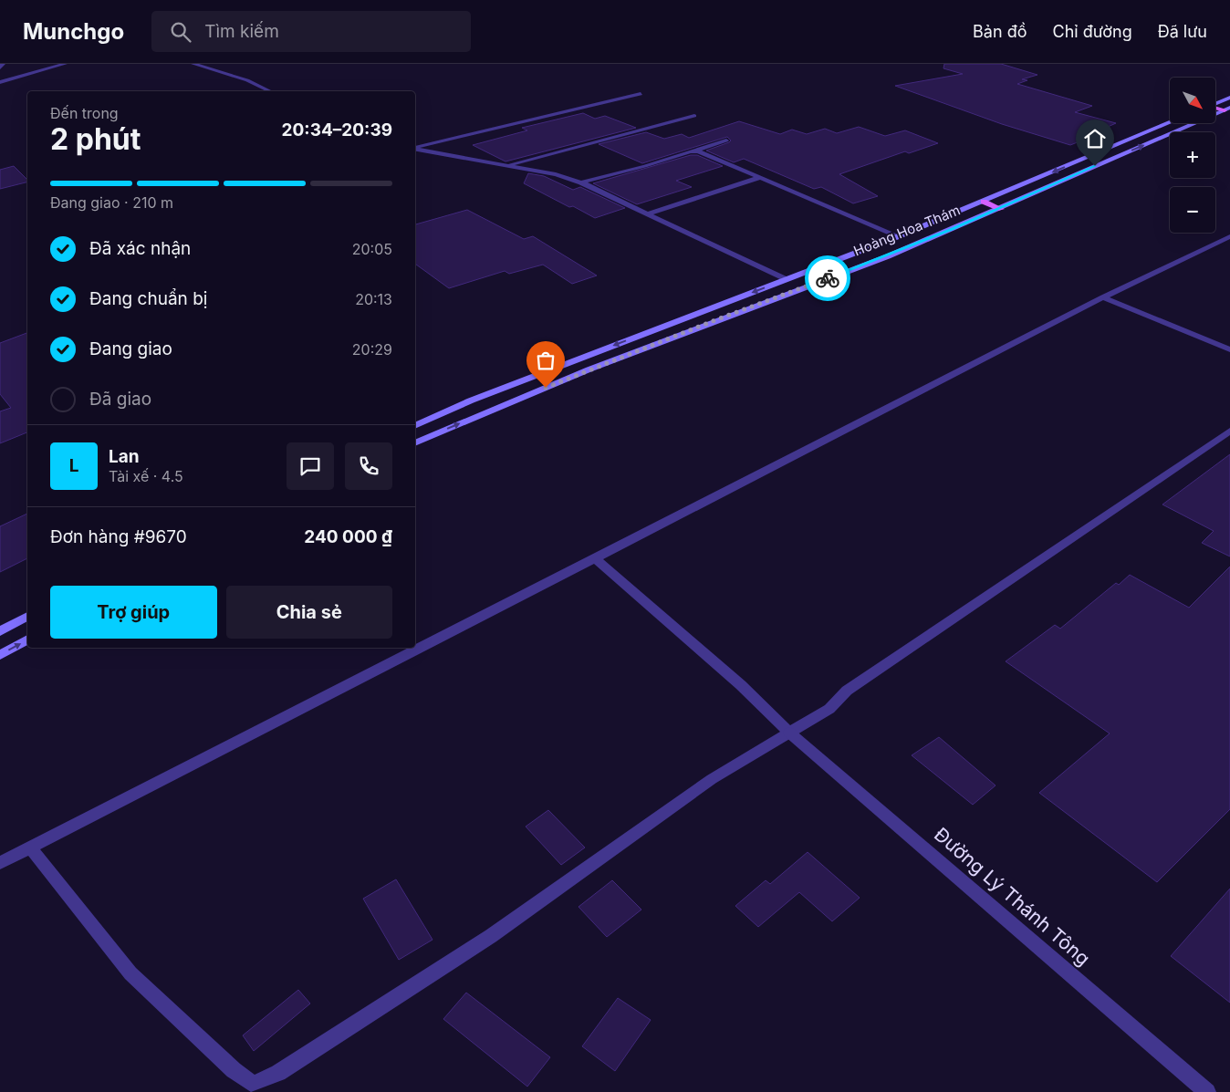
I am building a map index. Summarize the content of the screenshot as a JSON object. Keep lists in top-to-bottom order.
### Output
{
  "streets": {
    "main road": ["Hoàng Hoa Thám"],
    "street": ["Đường Lý Thánh Tông"]
  },
  "north": "bottom right",
  "page": {
    "header": "Munchgo",
    "search": "Tìm kiếm",
    "nav": ["Bản đồ", "Chỉ đường", "Đã lưu"],
    "map_buttons": ["+", "−"],
    "heading": ["2 phút", "Đến trong", "20:34–20:39"],
    "panel": [
      "Lan",
      "Tài xế · 4.5",
      "Đơn hàng #9670",
      "240 000 ₫"
    ],
    "bar": "Đang giao · 210 m",
    "list": [
      ["Đã xác nhận", "20:05"],
      ["Đang chuẩn bị", "20:13"],
      ["Đang giao", "20:29"],
      "Đã giao"
    ],
    "round": "L",
    "buttons": ["Trợ giúp", "Chia sẻ"]
  }
}
